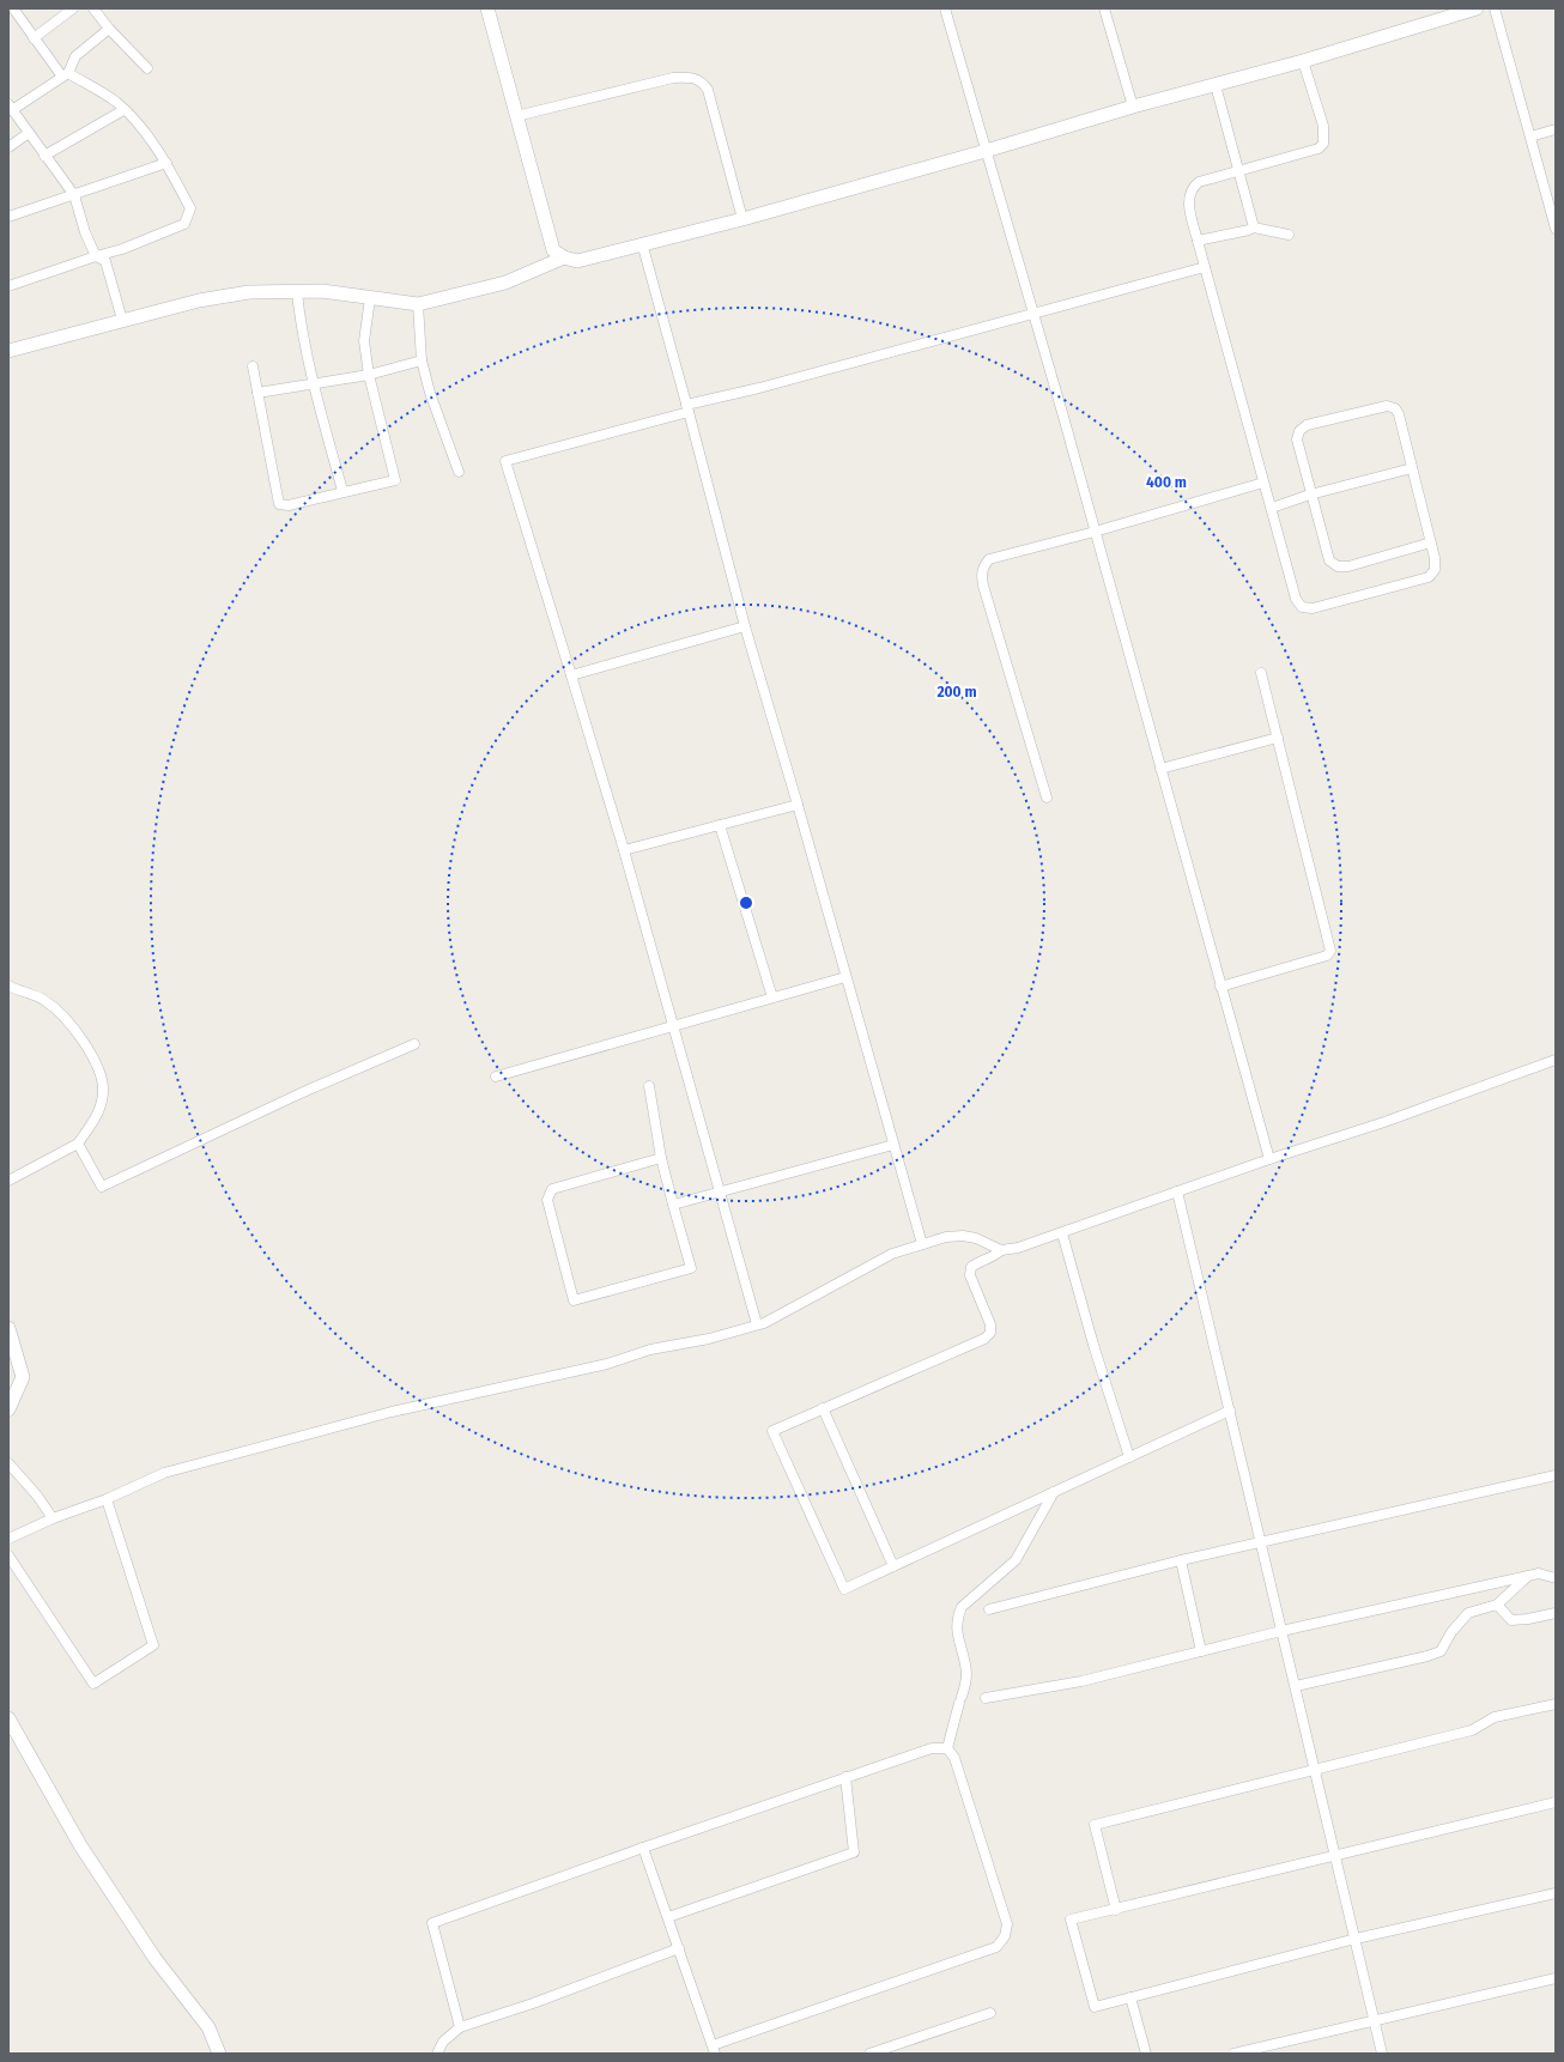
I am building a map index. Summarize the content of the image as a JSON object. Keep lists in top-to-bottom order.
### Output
{
  "rings": ["400 m", "200 m"]
}
